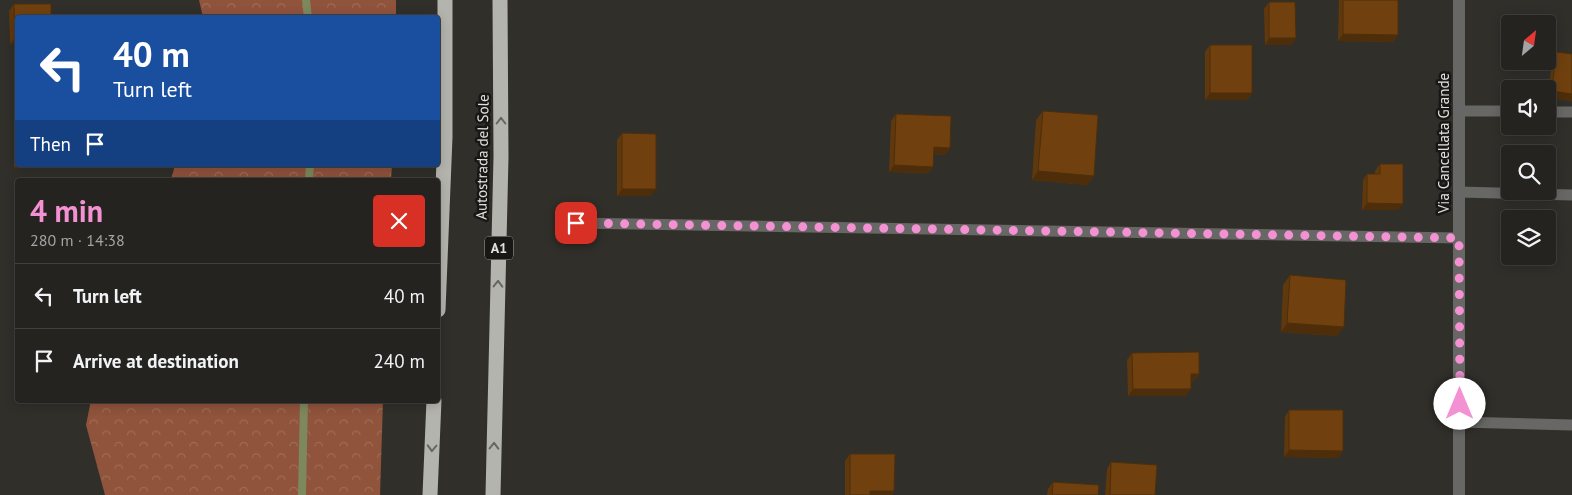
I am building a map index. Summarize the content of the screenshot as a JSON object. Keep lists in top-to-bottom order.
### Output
{
  "streets": {
    "highway": ["Autostrada del Sole", "A1"],
    "street": ["Via Cancellata Grande"]
  },
  "north": "top right",
  "page": {
    "turn": ["40 m", "Turn left"],
    "then": "Then",
    "heading": ["4 min", "280 m · 14:38"],
    "list": [
      {
        "name": "Turn left",
        "value": "40 m"
      },
      {
        "name": "Arrive at destination",
        "value": "240 m"
      }
    ]
  }
}
